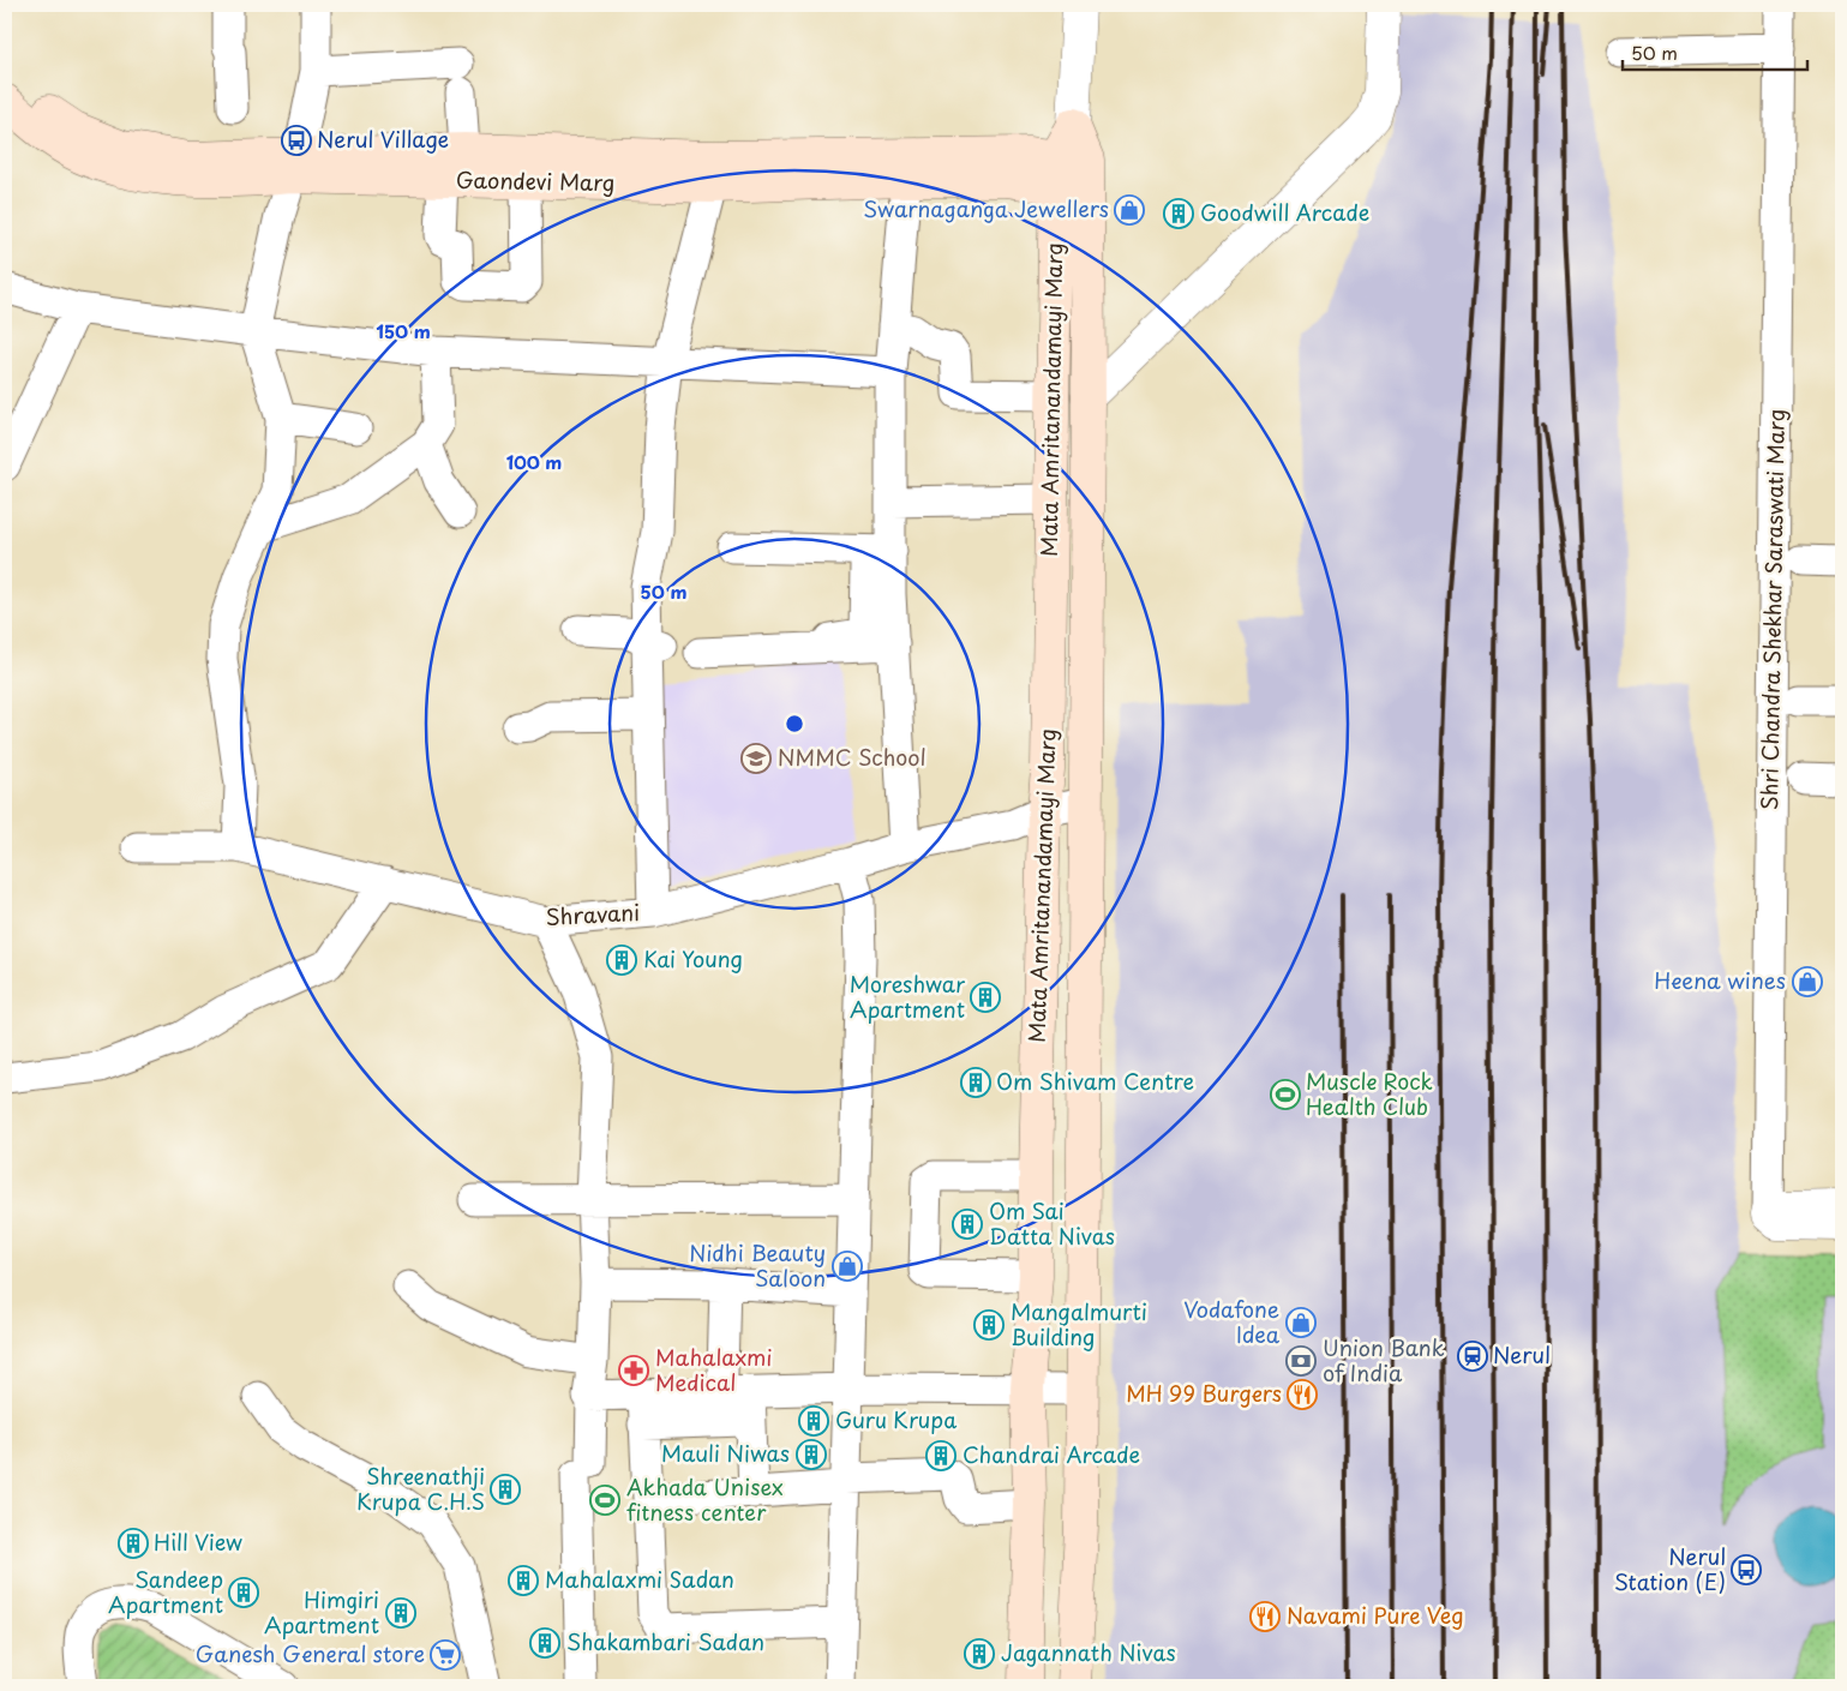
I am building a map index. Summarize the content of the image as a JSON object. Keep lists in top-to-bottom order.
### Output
{
  "streets": {
    "main road": ["Gaondevi Marg", "Mata Amritanandamayi Marg"],
    "street": ["Shri Chandra Shekhar Saraswati Marg", "Shravani"]
  },
  "crossings": [
    ["Gaondevi Marg", "Mata Amritanandamayi Marg"],
    ["Mata Amritanandamayi Marg", "Shravani"]
  ],
  "places": {
    "bus stop": ["Nerul Village", "Nerul Station (E)"],
    "shop": [
      "Swarnaganga Jewellers",
      "Heena wines",
      "Nidhi Beauty Saloon",
      "Vodafone Idea"
    ],
    "building": [
      "Goodwill Arcade",
      "Kai Young",
      "Moreshwar Apartment",
      "Om Shivam Centre",
      "Om Sai Datta Nivas",
      "Mangalmurti Building",
      "Guru Krupa",
      "Mauli Niwas",
      "Chandrai Arcade",
      "Shreenathji Krupa C.H.S",
      "Hill View",
      "Mahalaxmi Sadan",
      "Sandeep Apartment",
      "Himgiri Apartment",
      "Shakambari Sadan",
      "Jagannath Nivas"
    ],
    "school or university": ["NMMC School"],
    "sports": ["Muscle Rock Health Club", "Akhada Unisex fitness center"],
    "station": ["Nerul"],
    "bank": ["Union Bank of India"],
    "pharmacy": ["Mahalaxmi Medical"],
    "restaurant": ["MH 99 Burgers", "Navami Pure Veg"],
    "supermarket": ["Ganesh General store"]
  },
  "scale_bar": "50 m",
  "rings": ["150 m", "100 m", "50 m"]
}
